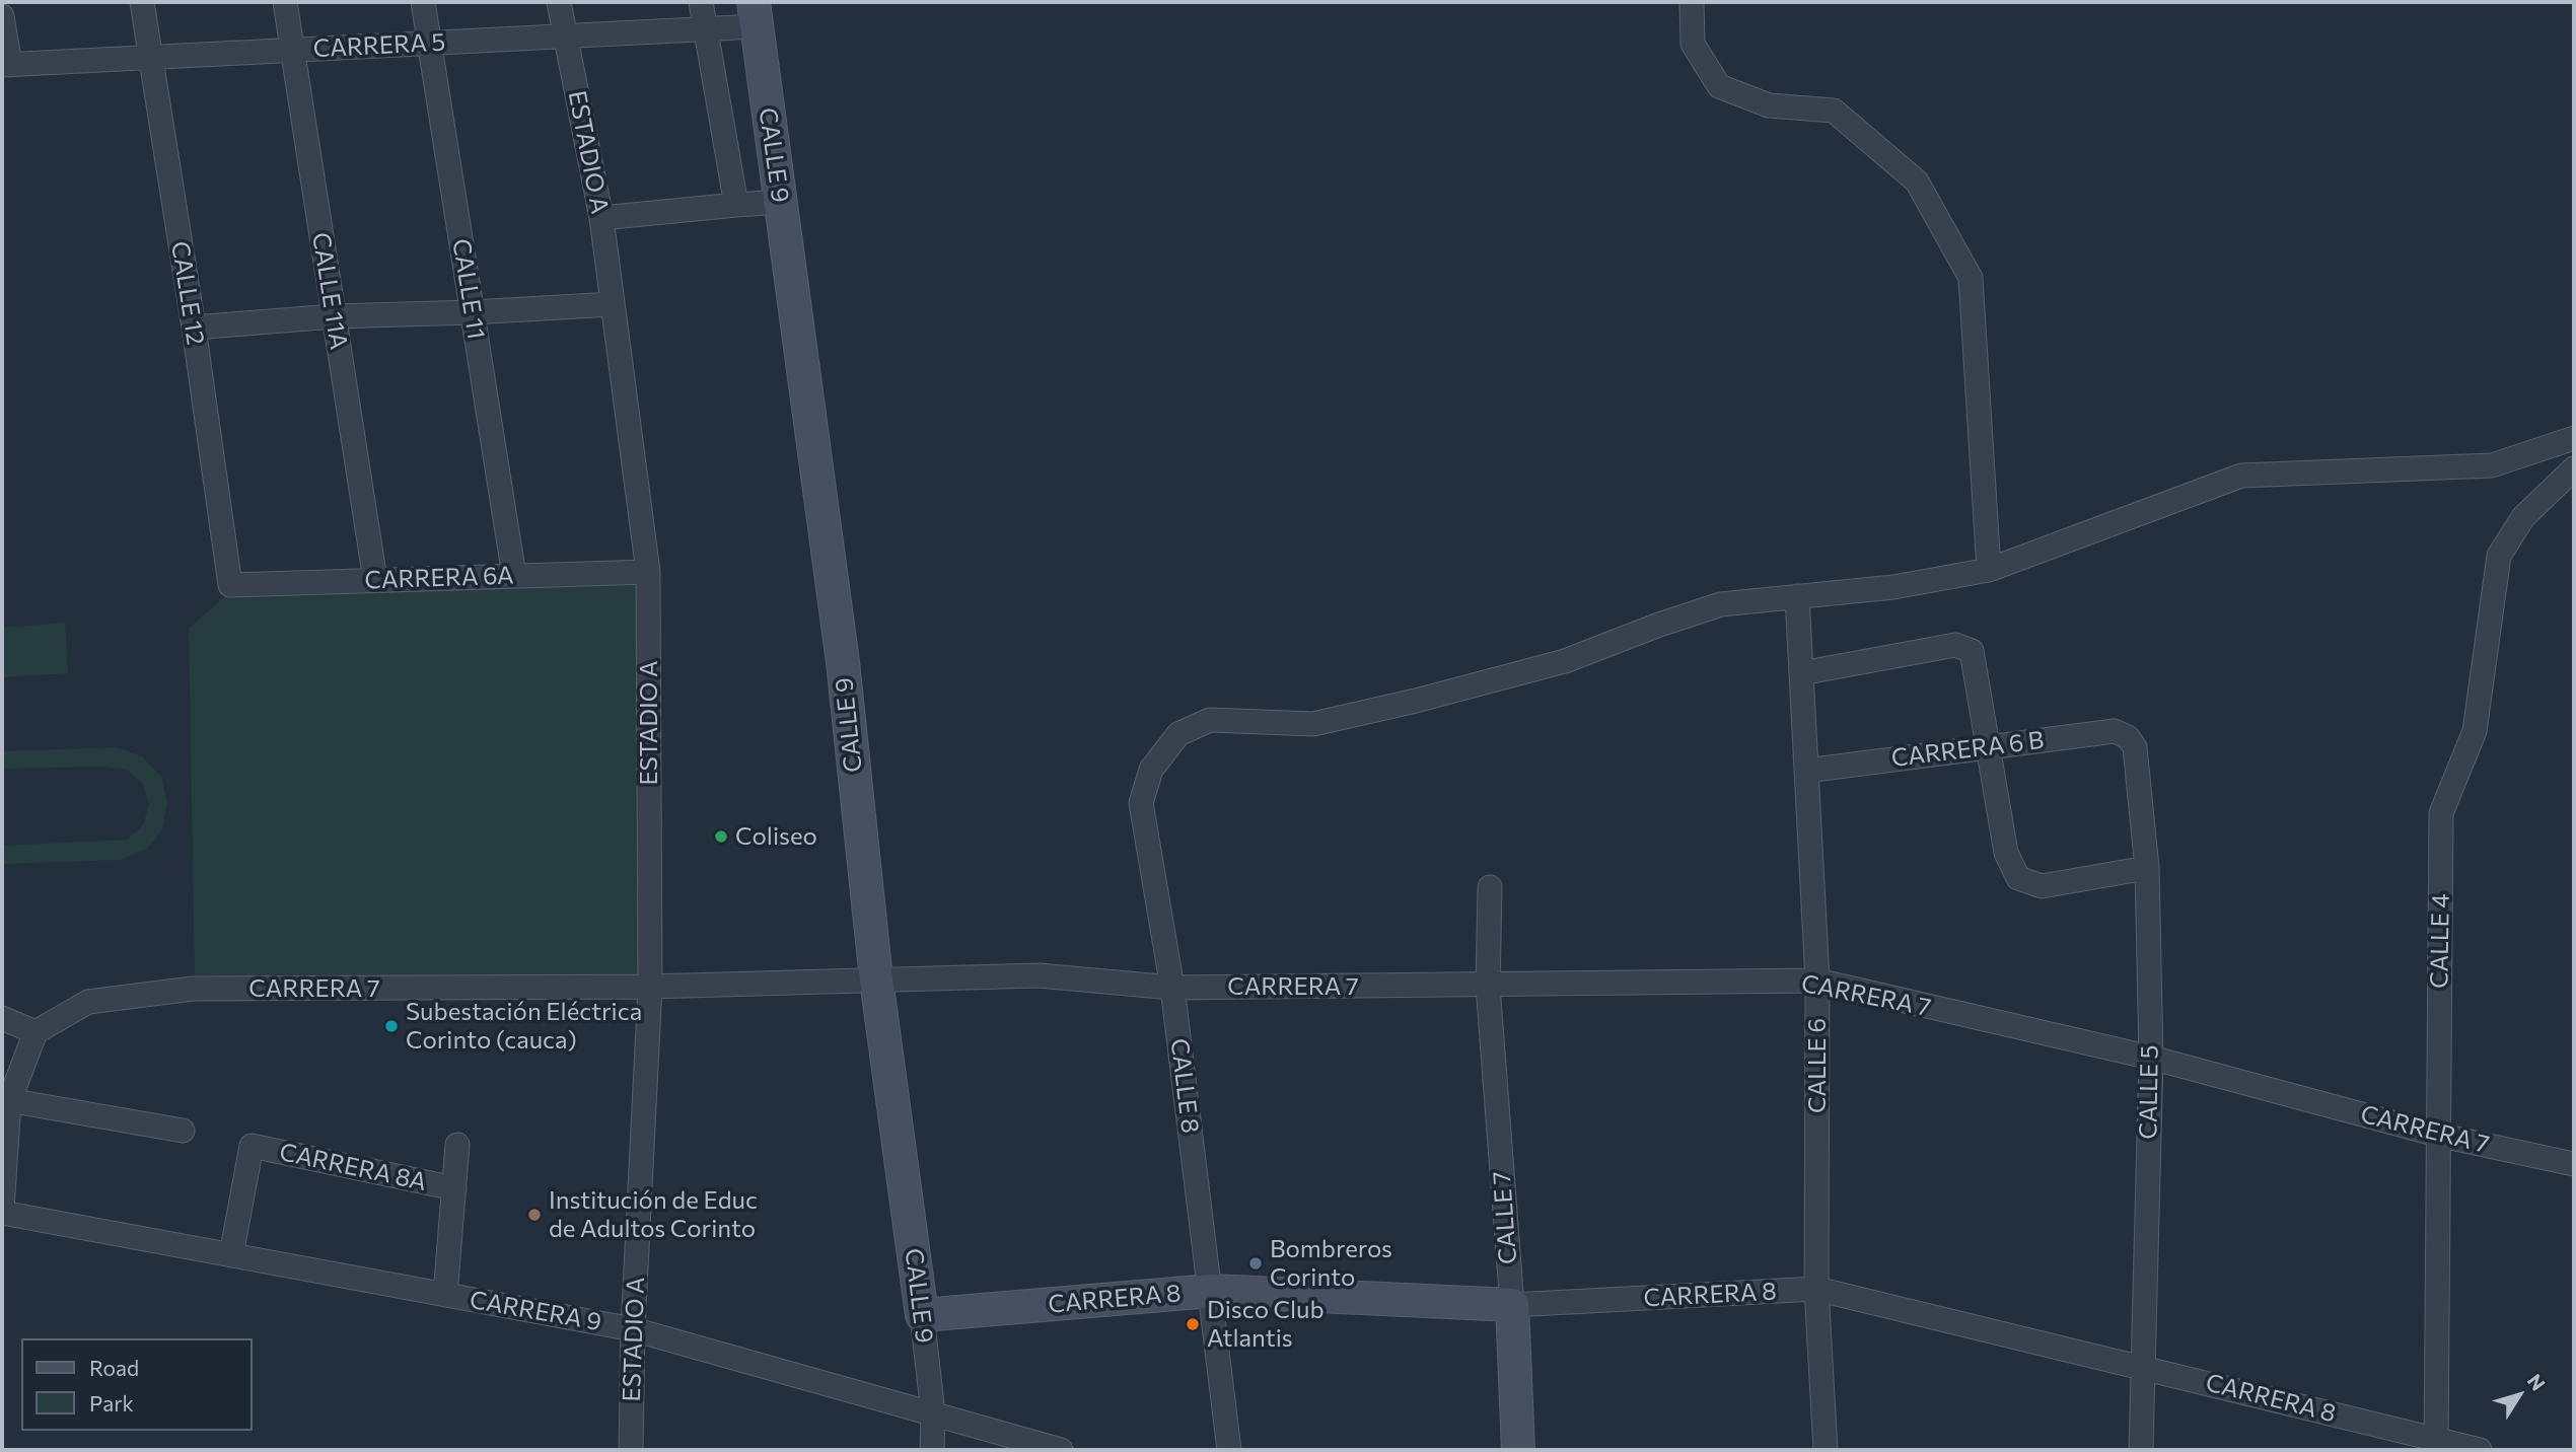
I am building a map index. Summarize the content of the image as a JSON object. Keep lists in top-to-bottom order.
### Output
{
  "streets": {
    "street": [
      "CARRERA 5",
      "ESTADIO A",
      "CALLE 9",
      "CALLE 11",
      "CALLE 11A",
      "CALLE 12",
      "CARRERA 6A",
      "CARRERA 6 B",
      "CALLE 4",
      "CARRERA 7",
      "CALLE 6",
      "CALLE 8",
      "CALLE 5",
      "CARRERA 8A",
      "CALLE 7",
      "CARRERA 8",
      "CARRERA 9"
    ]
  },
  "crossings": [
    ["CARRERA 5", "ESTADIO A"],
    ["CARRERA 5", "CALLE 9"],
    ["CARRERA 5", "CALLE 11"],
    ["CARRERA 5", "CALLE 11A"],
    ["CARRERA 5", "CALLE 12"],
    ["ESTADIO A", "CARRERA 6A"],
    ["ESTADIO A", "CARRERA 7"],
    ["ESTADIO A", "CARRERA 9"],
    ["CALLE 9", "CARRERA 7"],
    ["CALLE 9", "CARRERA 8"],
    ["CALLE 9", "CARRERA 9"],
    ["CALLE 11", "CARRERA 6A"],
    ["CALLE 11A", "CARRERA 6A"],
    ["CALLE 12", "CARRERA 6A"],
    ["CARRERA 6 B", "CALLE 6"],
    ["CARRERA 6 B", "CALLE 5"],
    ["CALLE 4", "CARRERA 7"],
    ["CALLE 4", "CARRERA 8"],
    ["CARRERA 7", "CALLE 6"],
    ["CARRERA 7", "CALLE 8"],
    ["CARRERA 7", "CALLE 5"],
    ["CARRERA 7", "CALLE 7"],
    ["CALLE 6", "CALLE 8"],
    ["CALLE 6", "CARRERA 8"],
    ["CALLE 8", "CARRERA 8"],
    ["CALLE 5", "CARRERA 8"],
    ["CARRERA 8A", "CARRERA 9"],
    ["CALLE 7", "CARRERA 8"]
  ],
  "places": [
    "Coliseo",
    "Subestación Eléctrica Corinto (cauca)",
    "Institución de Educ de Adultos Corinto",
    "Bombreros Corinto",
    "Disco Club Atlantis"
  ],
  "legend": ["Road", "Park"],
  "north": "top right"
}
